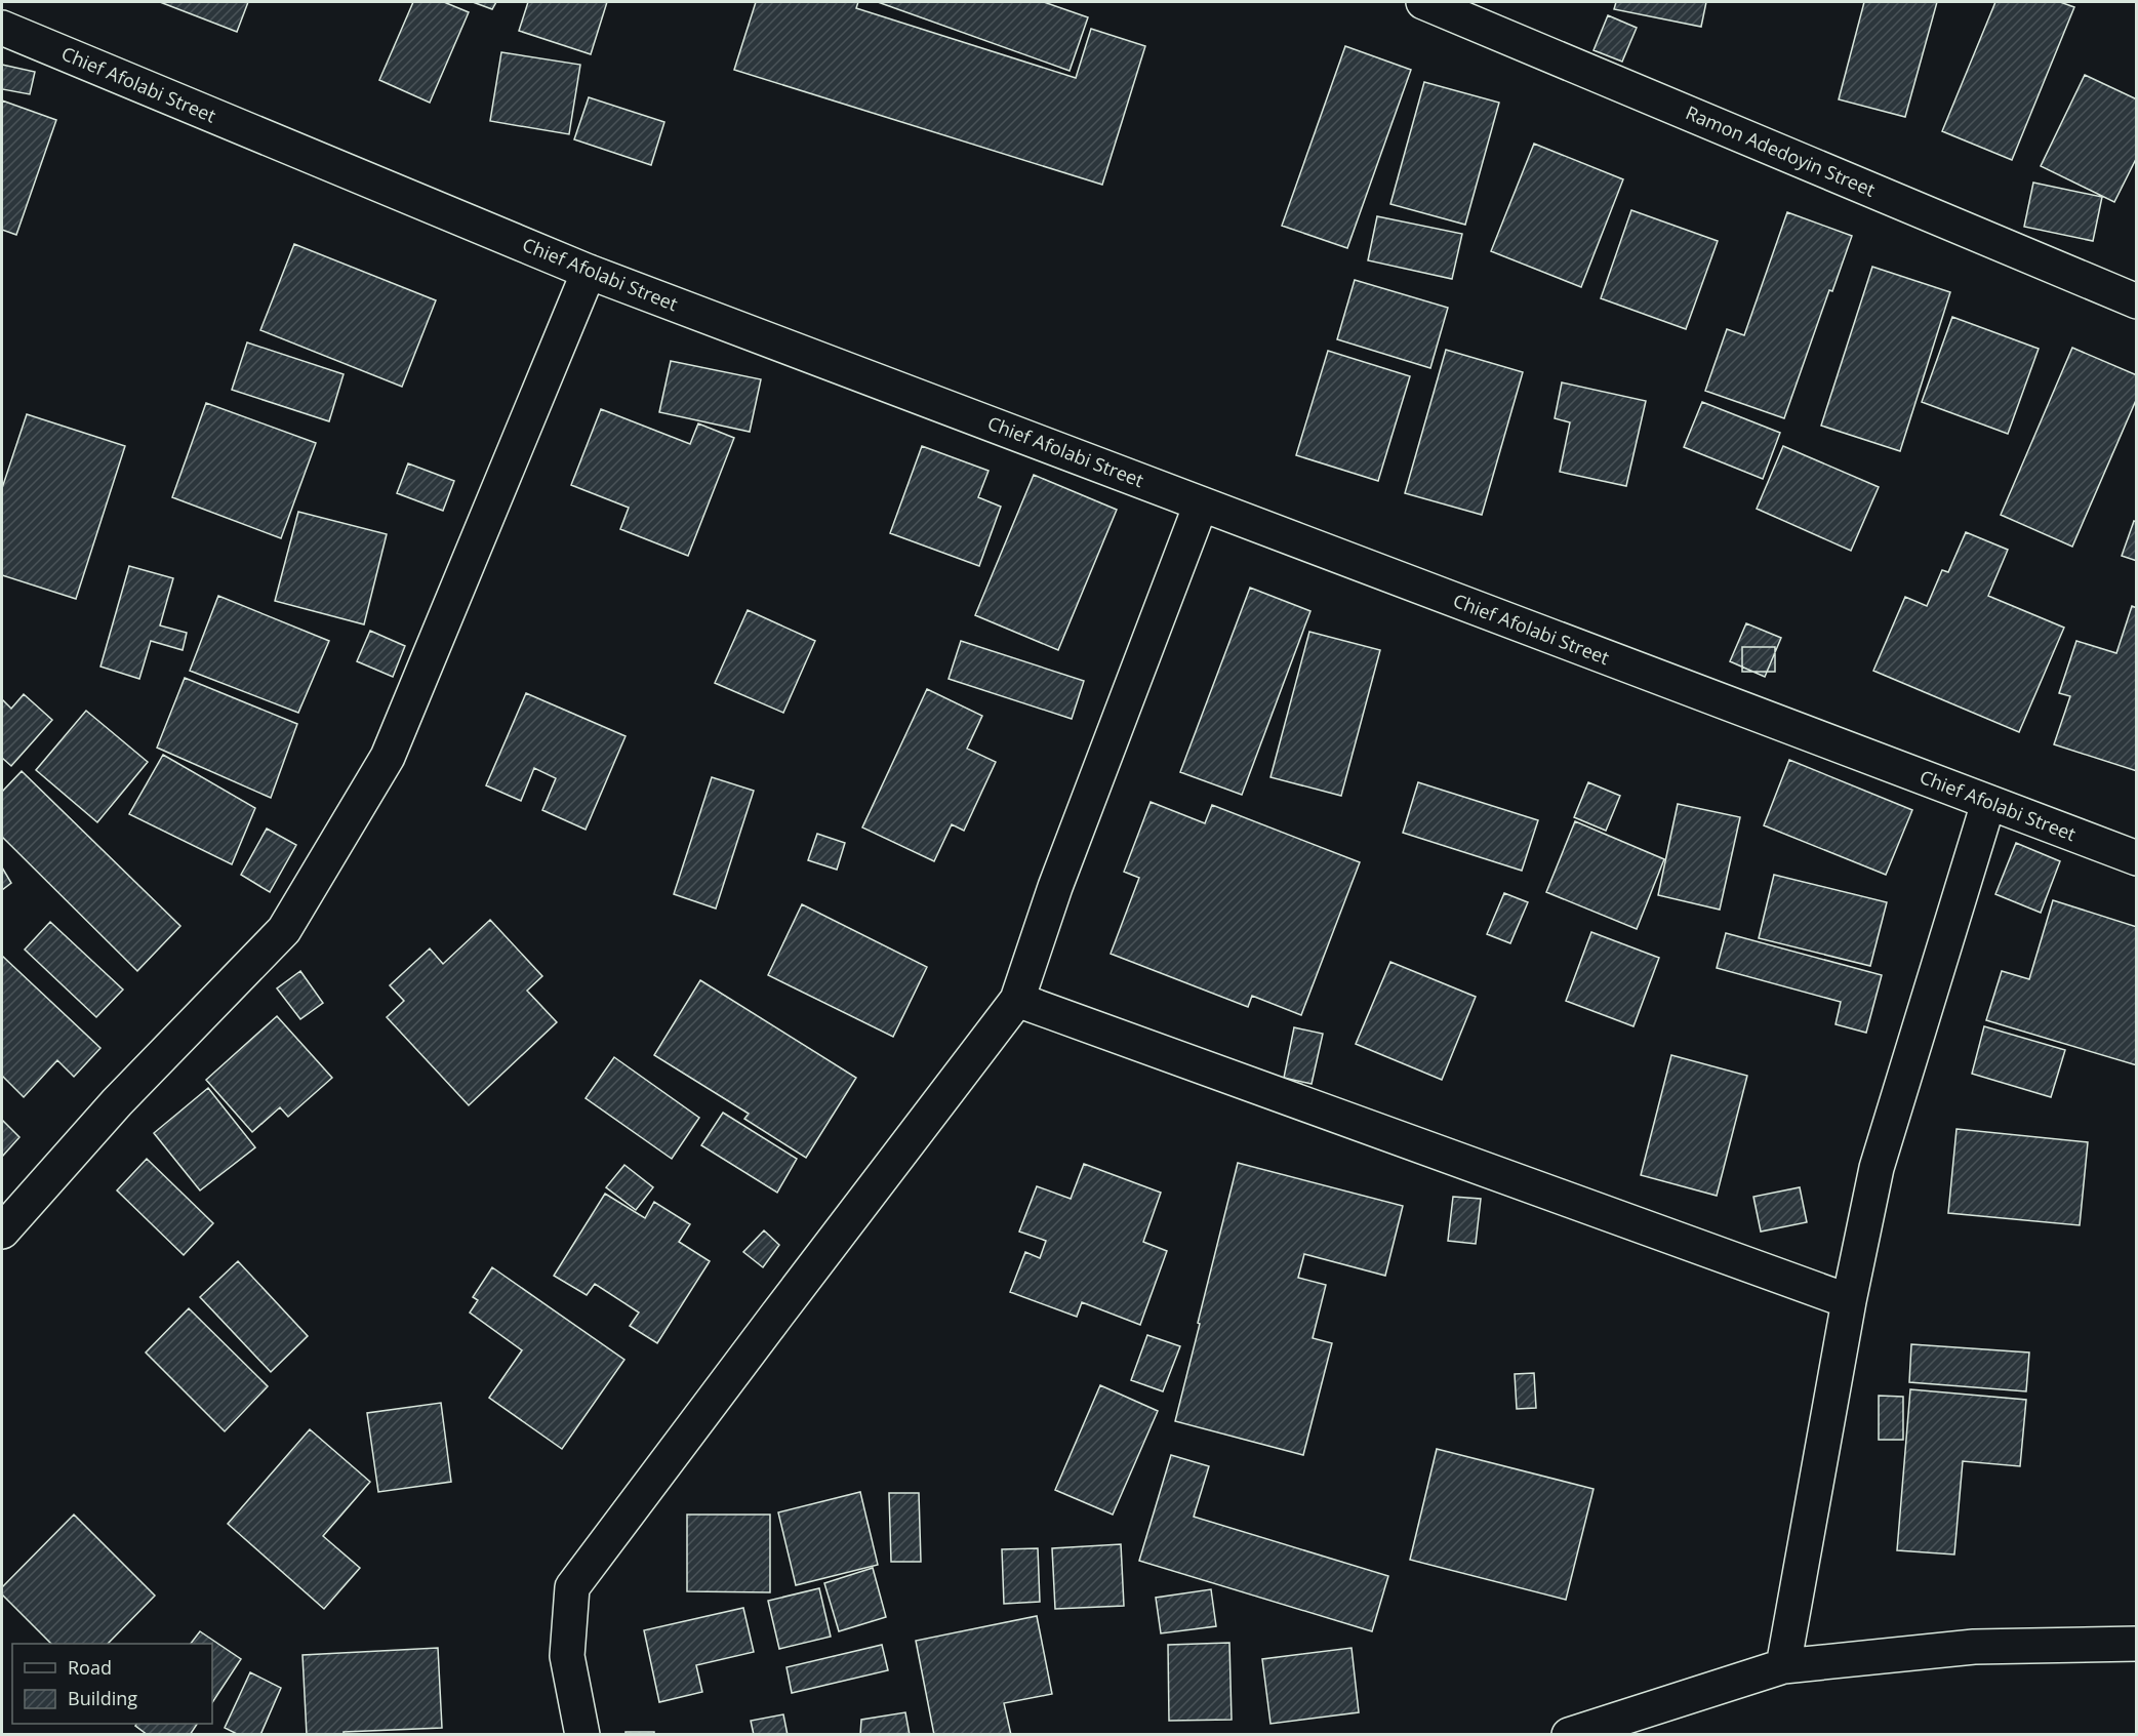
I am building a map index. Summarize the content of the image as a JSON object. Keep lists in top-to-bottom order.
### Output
{
  "streets": {
    "street": ["Chief Afolabi Street", "Ramon Adedoyin Street"]
  },
  "legend": ["Road", "Building"]
}
